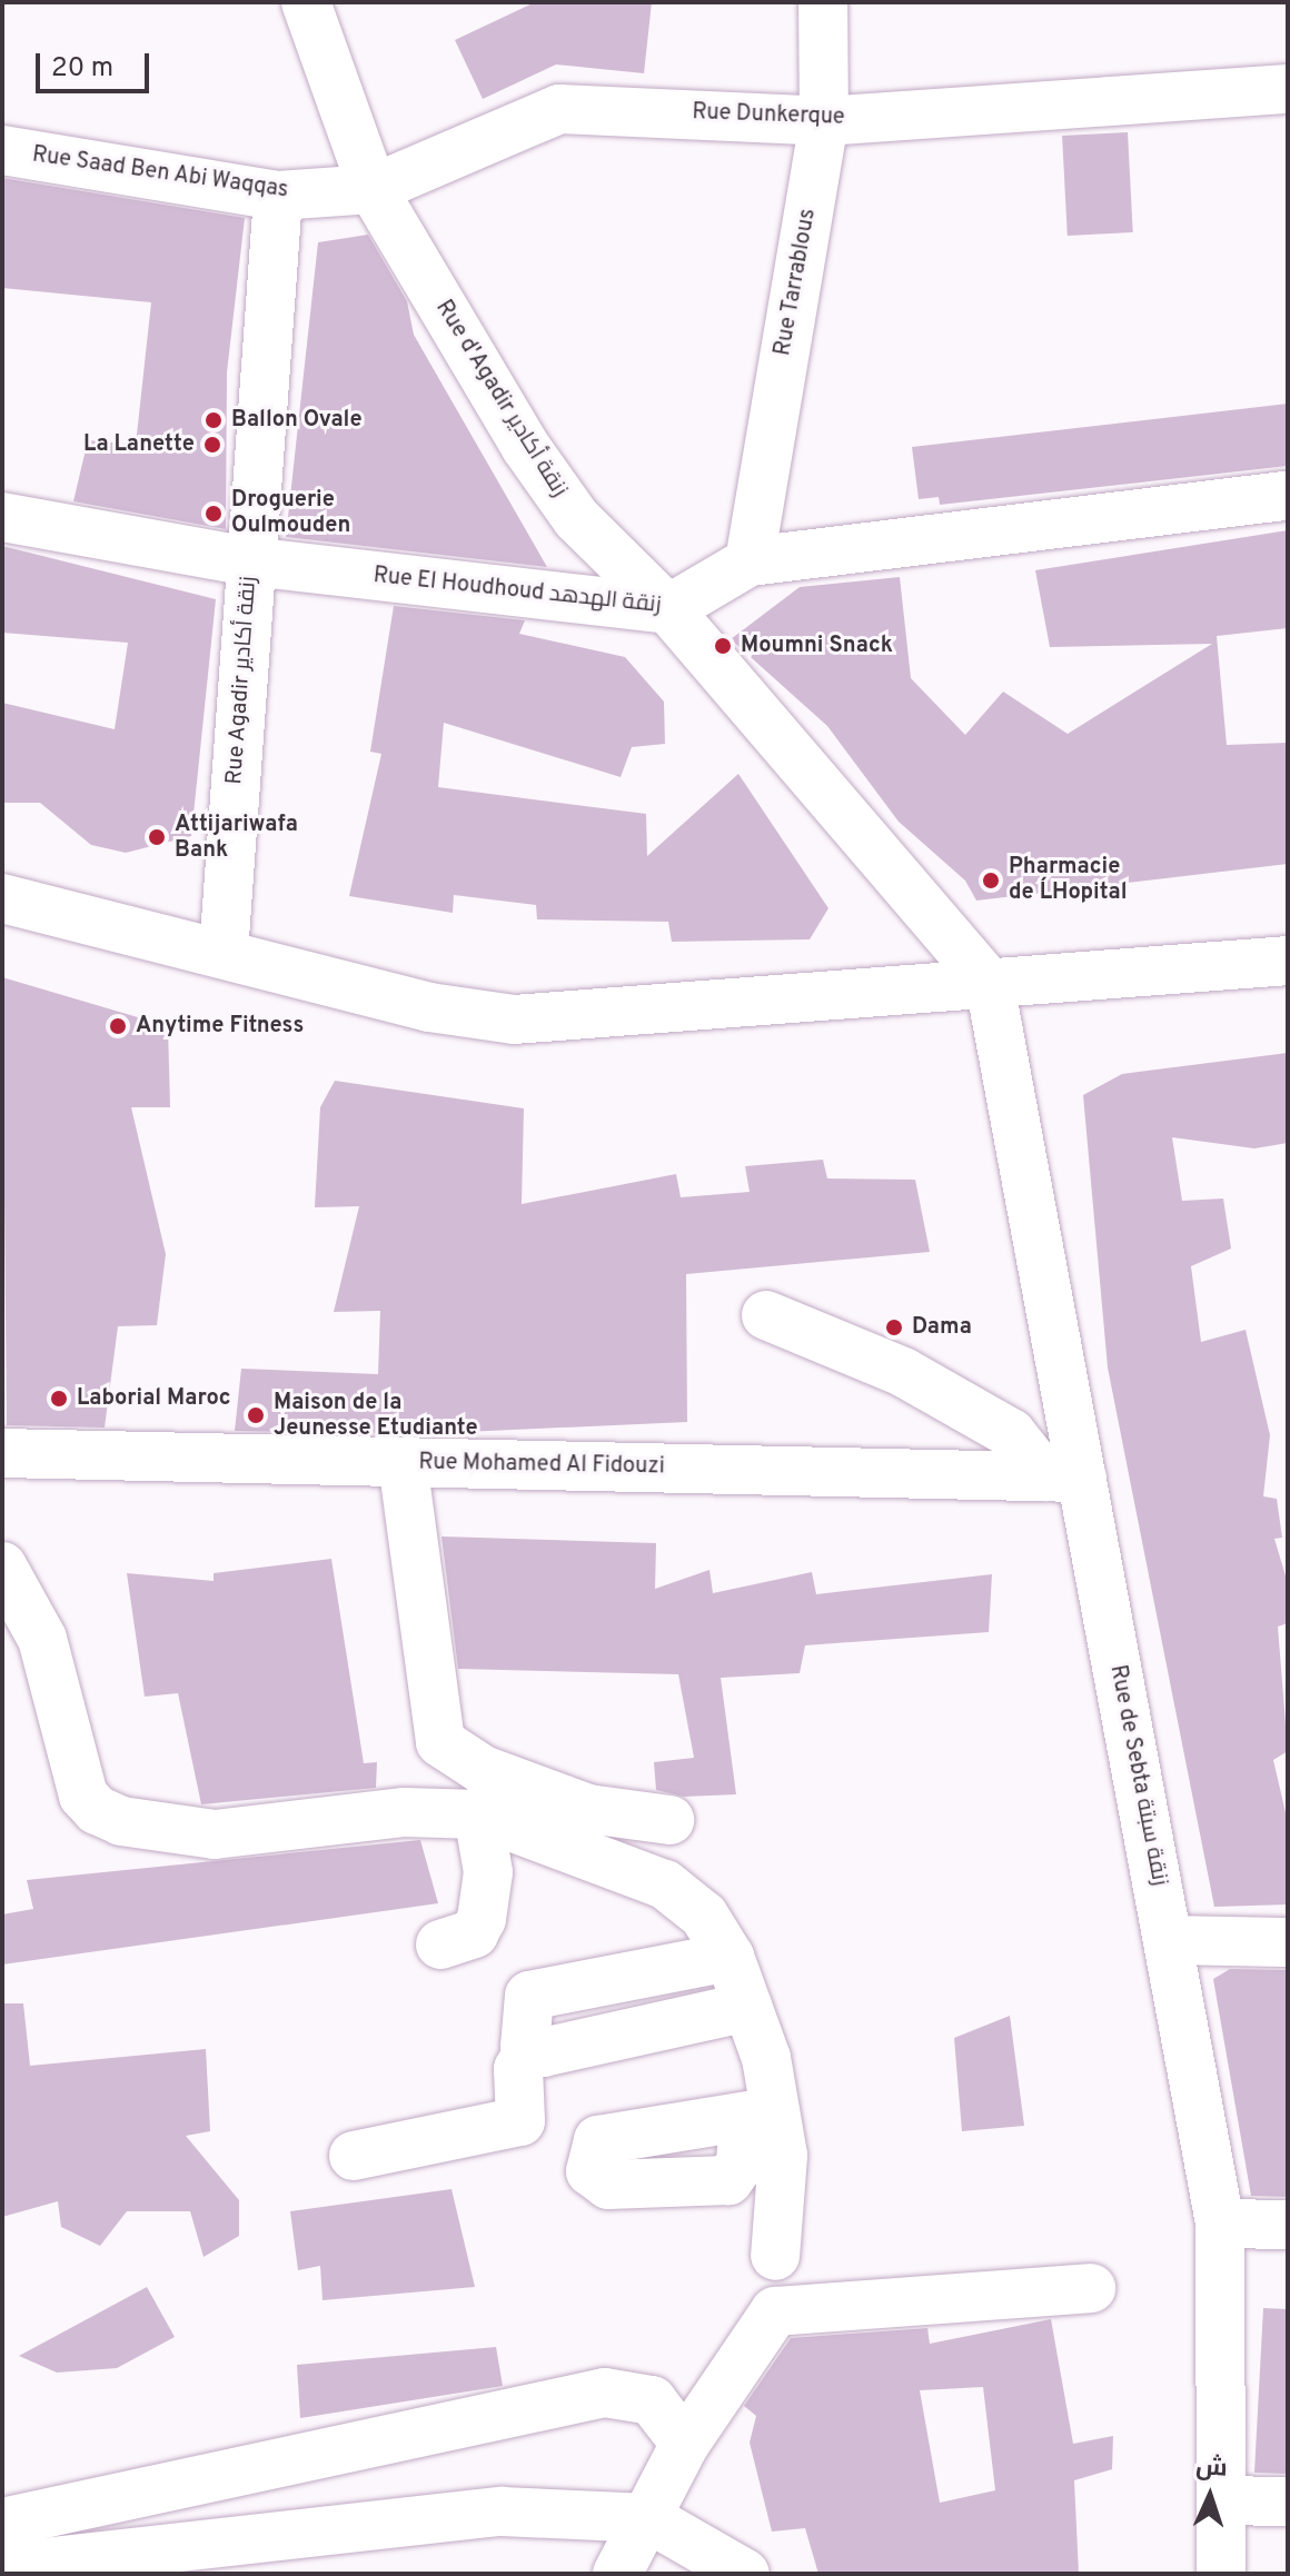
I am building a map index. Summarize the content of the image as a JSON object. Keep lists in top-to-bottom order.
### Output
{
  "streets": {
    "street": [
      "Rue Dunkerque",
      "Rue Saad Ben Abi Waqqas",
      "Rue Tarrablous",
      "Rue d'Agadir زنقة أكادير",
      "Rue El Houdhoud زنقة الهدهد",
      "Rue Agadir زنقة أكادير",
      "Rue Mohamed Al Fidouzi",
      "Rue de Sebta زنقة سبتة"
    ]
  },
  "crossings": [
    ["Rue Dunkerque", "Rue Saad Ben Abi Waqqas"],
    ["Rue Dunkerque", "Rue Tarrablous"],
    ["Rue Dunkerque", "Rue d'Agadir زنقة أكادير"],
    ["Rue Saad Ben Abi Waqqas", "Rue d'Agadir زنقة أكادير"],
    ["Rue Saad Ben Abi Waqqas", "Rue Agadir زنقة أكادير"],
    ["Rue Tarrablous", "Rue El Houdhoud زنقة الهدهد"],
    ["Rue d'Agadir زنقة أكادير", "Rue El Houdhoud زنقة الهدهد"],
    ["Rue d'Agadir زنقة أكادير", "Rue de Sebta زنقة سبتة"],
    ["Rue El Houdhoud زنقة الهدهد", "Rue Agadir زنقة أكادير"],
    ["Rue Mohamed Al Fidouzi", "Rue de Sebta زنقة سبتة"]
  ],
  "places": [
    "Ballon Ovale",
    "La Lanette",
    "Droguerie Oulmouden",
    "Moumni Snack",
    "Attijariwafa Bank",
    "Pharmacie de L´Hopital",
    "Anytime Fitness",
    "Dama",
    "Laborial Maroc",
    "Maison de la Jeunesse Etudiante"
  ],
  "scale_bar": "20 m",
  "north": "top"
}
